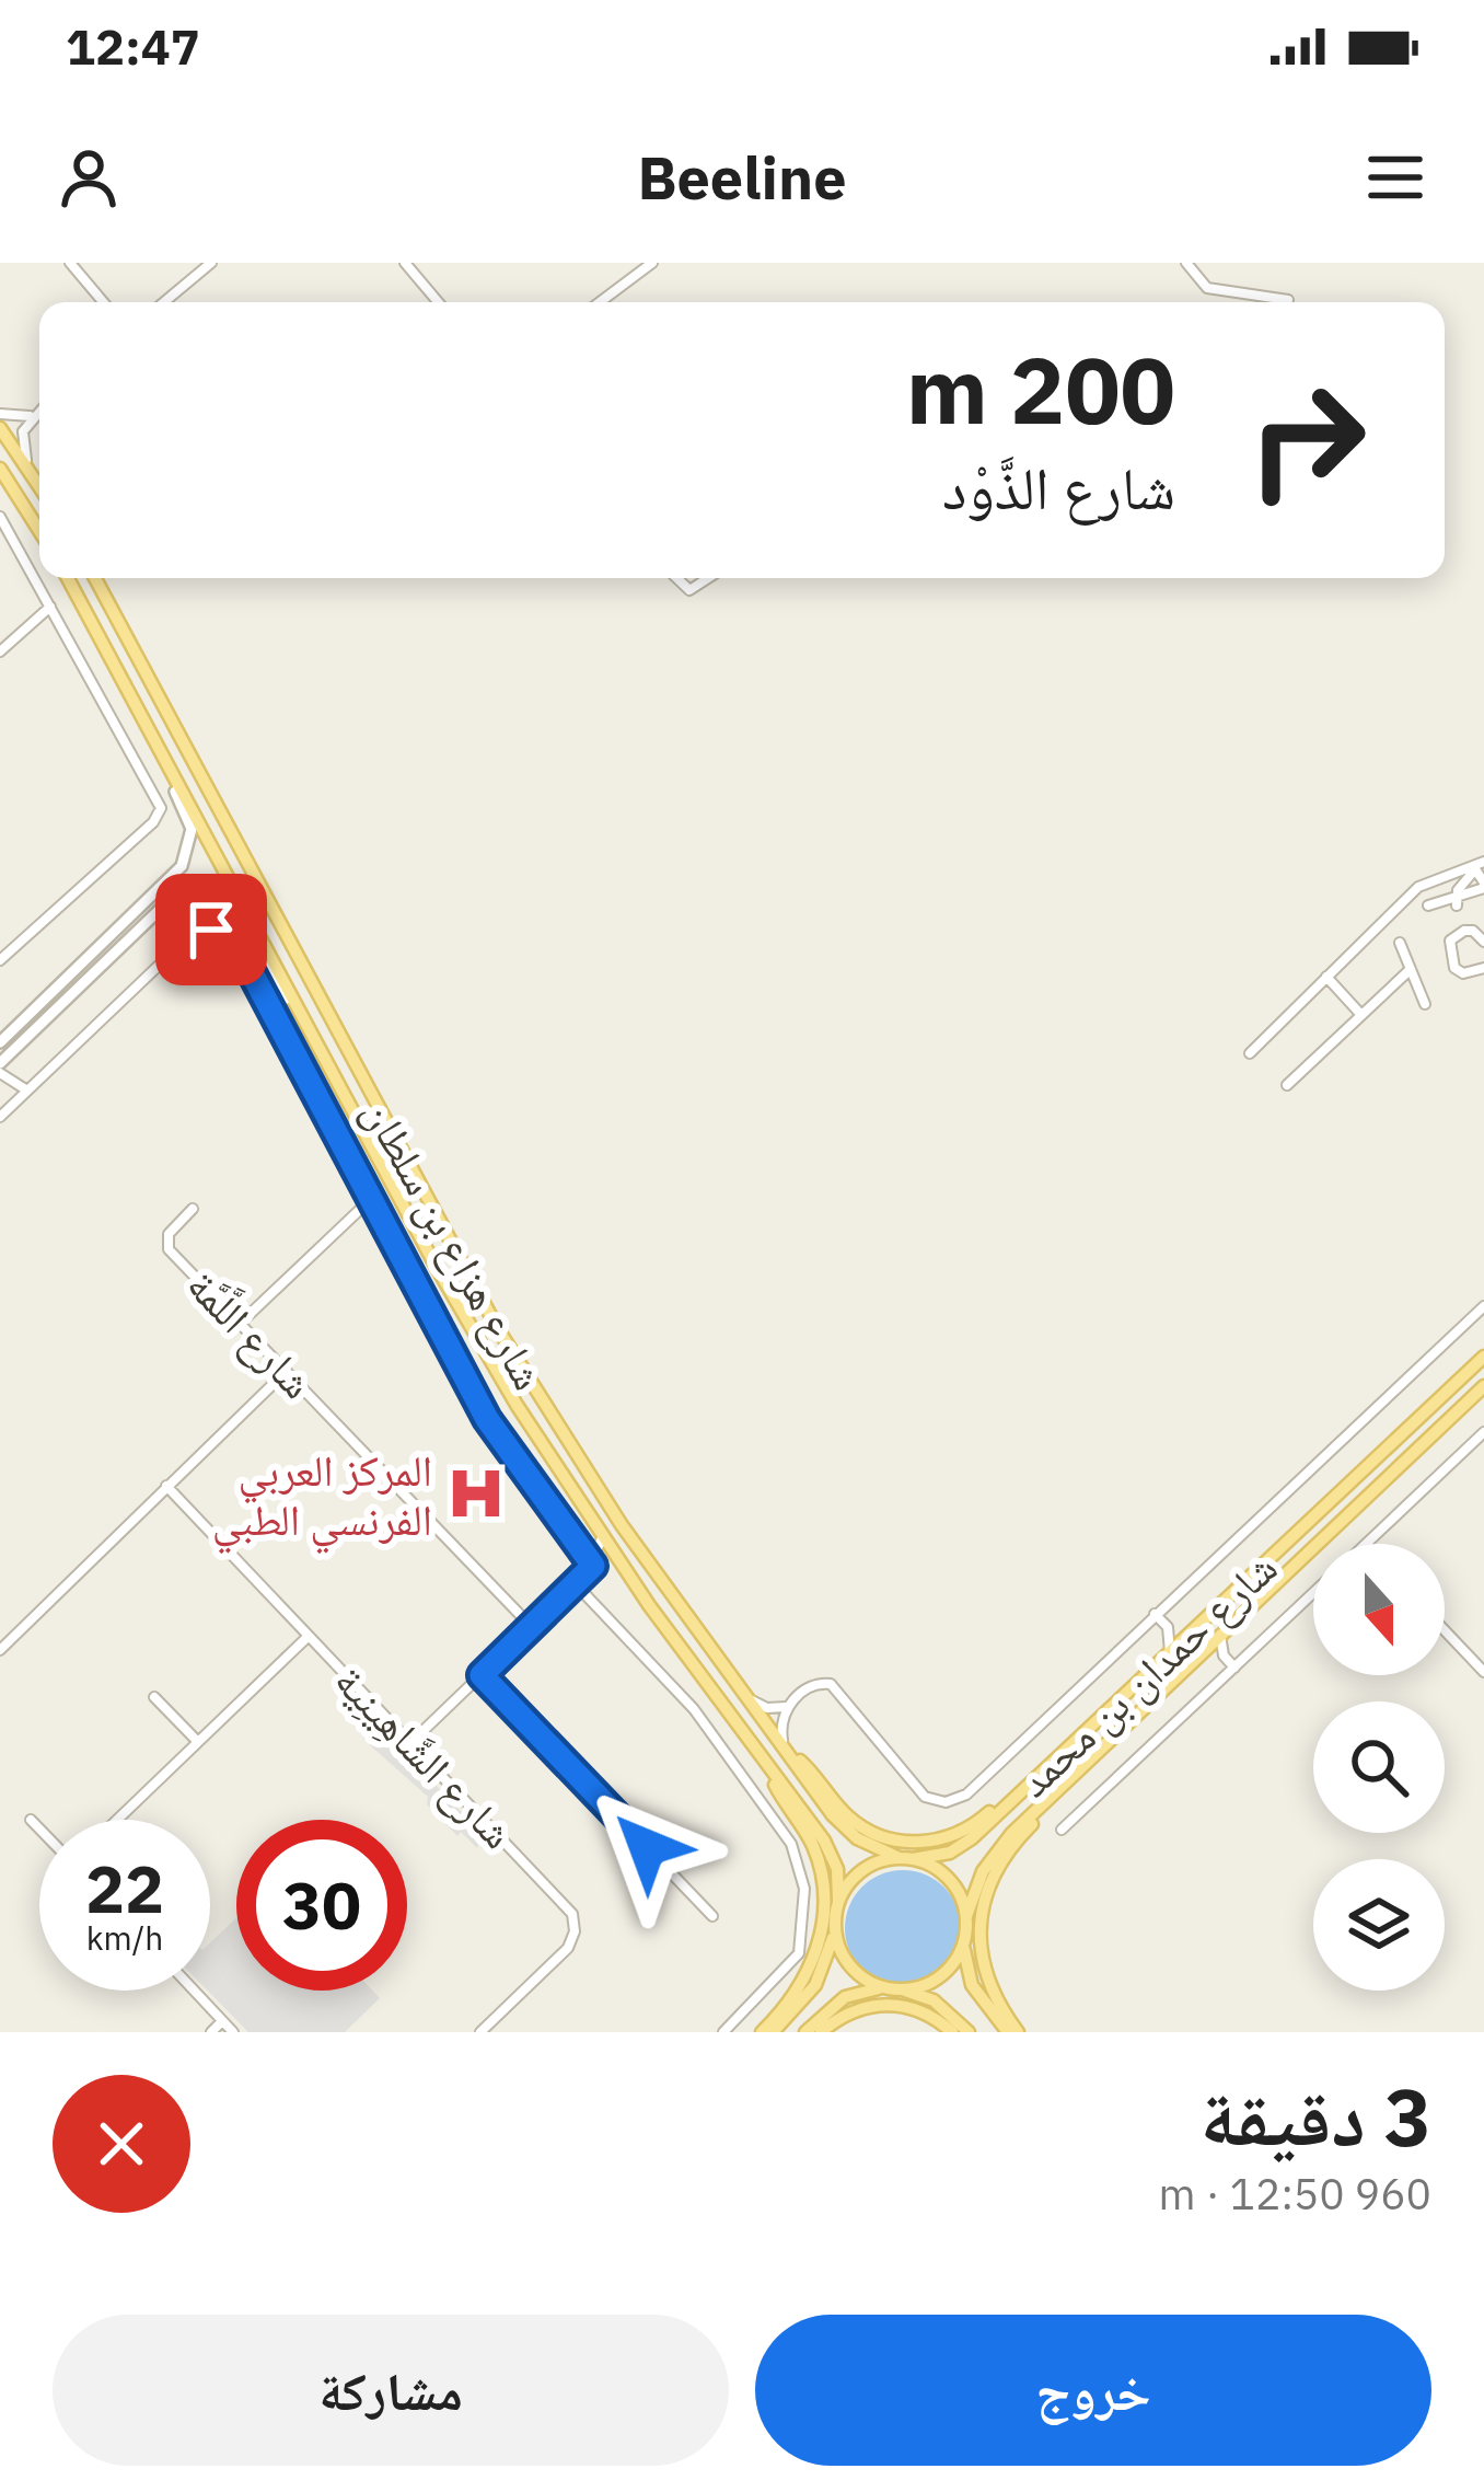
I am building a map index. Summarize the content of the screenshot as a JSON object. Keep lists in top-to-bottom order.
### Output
{
  "streets": {
    "main road": ["شارع هزاع بن سلطان", "شارع حمدان بن محمد"],
    "street": ["شارع اللَّمَّة", "شارع الشَّاهِينِية"]
  },
  "crossings": [
    ["شارع هزاع بن سلطان", "شارع حمدان بن محمد"]
  ],
  "places": {
    "hospital": ["المركز العربي الفرنسي الطبي"]
  },
  "north": "bottom",
  "page": {
    "status": "12:47",
    "header": "Beeline",
    "turn": ["200 m", "شارع الذَّوْد"],
    "speed": "22 km/h",
    "limit": "30",
    "heading": ["3 دقيقة", "960 m · 12:50"],
    "buttons": ["خروج", "مشاركة"]
  }
}
